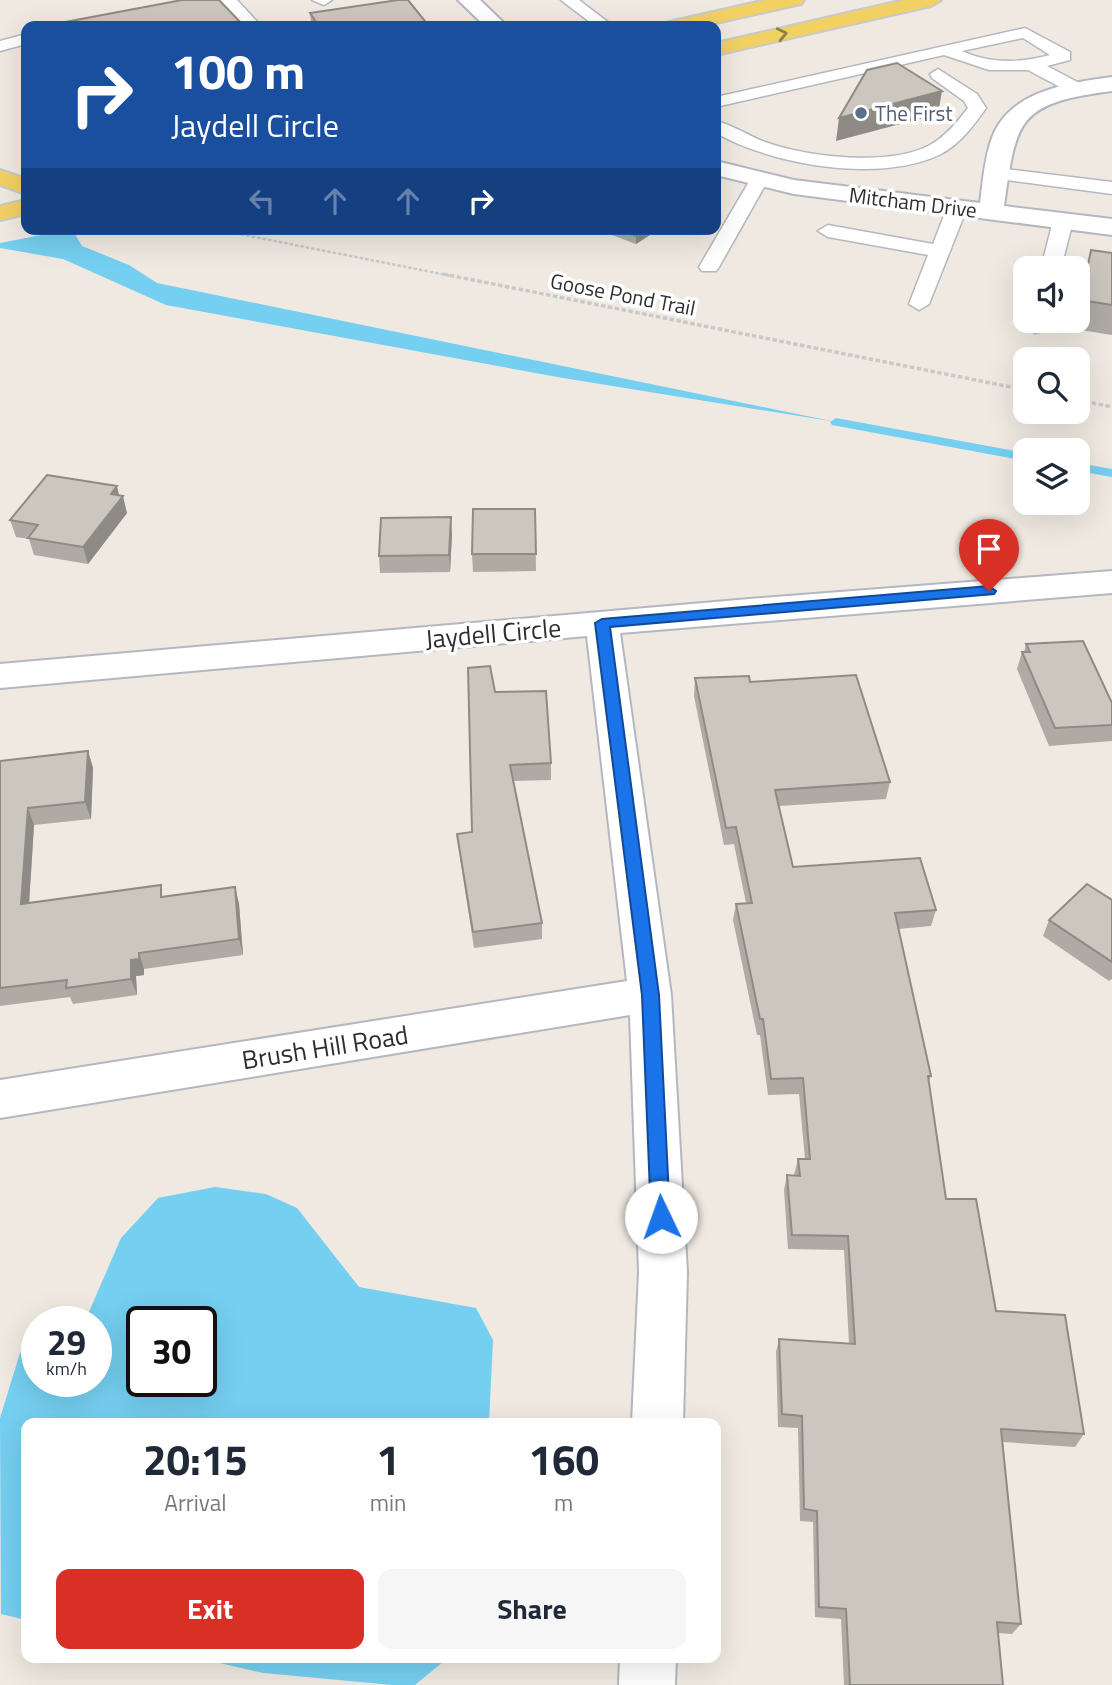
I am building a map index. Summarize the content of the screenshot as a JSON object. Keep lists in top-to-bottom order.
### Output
{
  "streets": {
    "street": ["Mitcham Drive", "Jaydell Circle", "Brush Hill Road"],
    "path": ["Goose Pond Trail"]
  },
  "places": ["The First"],
  "page": {
    "turn": ["100 m", "Jaydell Circle"],
    "speed": "29 km/h",
    "limit": "30",
    "eta": [
      "20:15",
      "Arrival",
      "1",
      "min",
      "160",
      "m"
    ],
    "buttons": ["Exit", "Share"]
  }
}
